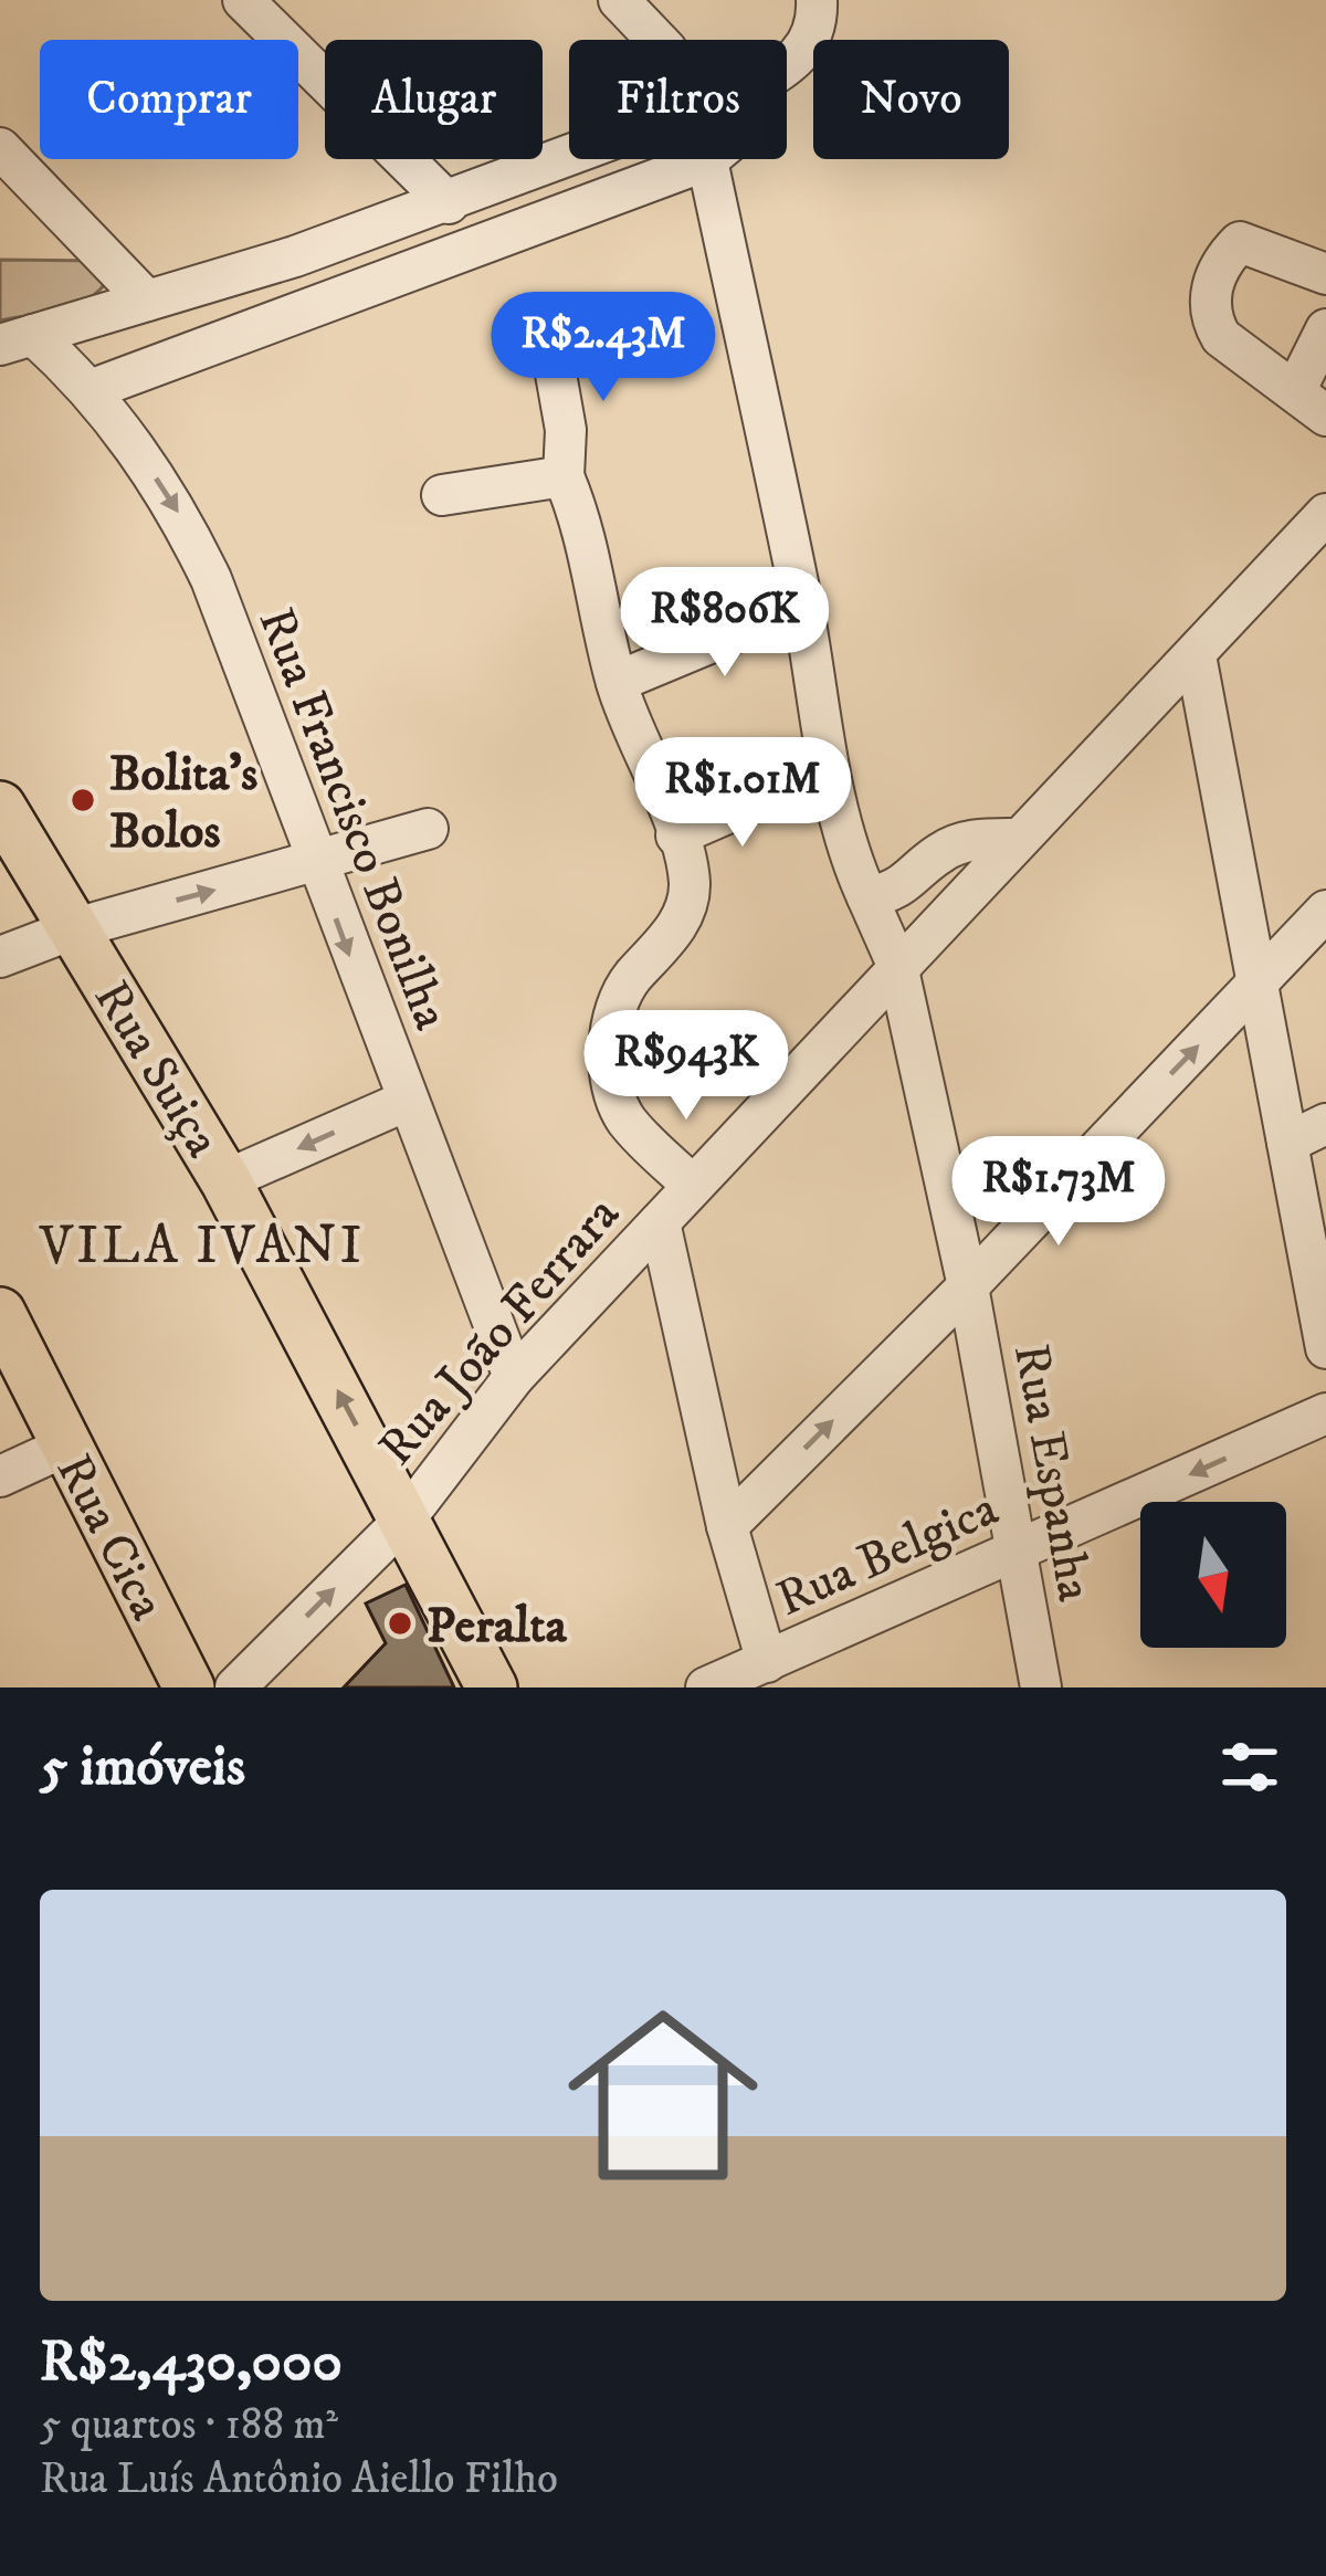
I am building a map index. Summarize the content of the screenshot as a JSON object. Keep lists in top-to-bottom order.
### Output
{
  "streets": {
    "main road": ["Rua Suiça", "Rua Cica"],
    "street": [
      "Rua Francisco Bonilha",
      "Rua João Ferrara",
      "Rua Espanha",
      "Rua Belgica"
    ]
  },
  "crossings": [
    ["Rua Francisco Bonilha", "Rua João Ferrara"],
    ["Rua Suiça", "Rua João Ferrara"],
    ["Rua João Ferrara", "Rua Espanha"],
    ["Rua Espanha", "Rua Belgica"]
  ],
  "one_way": ["Rua Suiça"],
  "districts": ["VILA IVANI"],
  "places": ["Bolita's Bolos", "Peralta"],
  "north": "bottom",
  "page": {
    "chip": [
      "Comprar",
      "Alugar",
      "Filtros",
      "Novo"
    ],
    "price": [
      "R$2.43M",
      "R$806K",
      "R$1.01M",
      "R$943K",
      "R$1.73M"
    ],
    "heading": "5 imóveis",
    "list": [
      {
        "name": "R$2,430,000",
        "note": "5 quartos · 188 m² · Rua Luís Antônio Aiello Filho"
      }
    ]
  }
}
